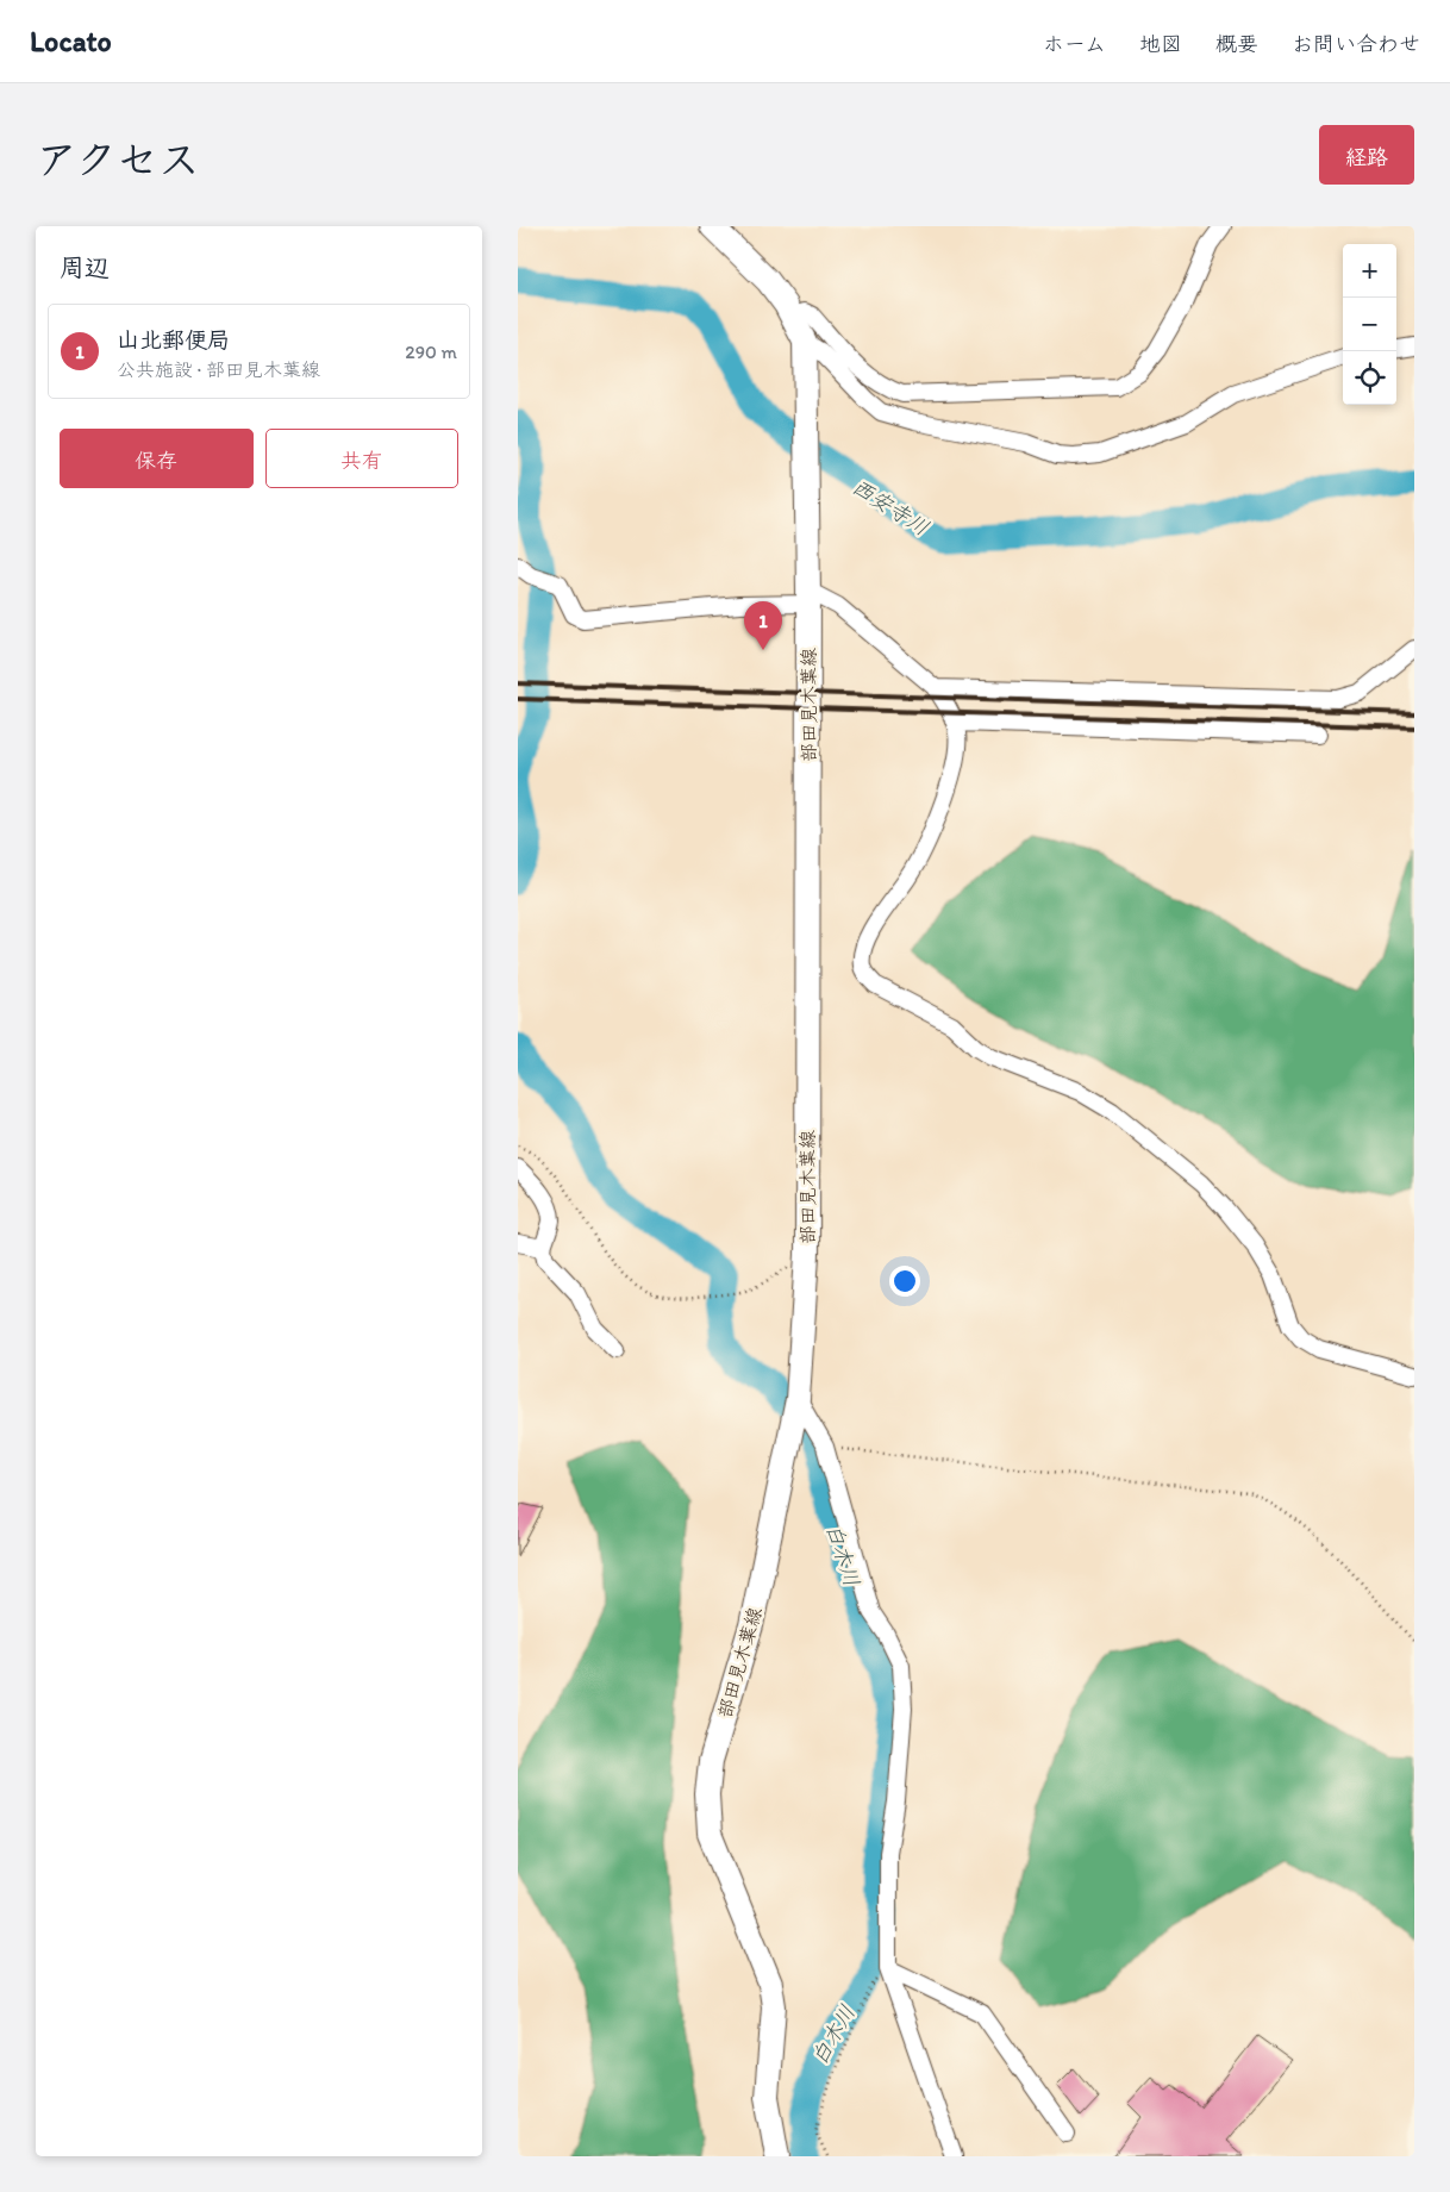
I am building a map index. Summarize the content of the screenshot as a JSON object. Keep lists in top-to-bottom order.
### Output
{
  "streets": {
    "main road": ["部田見木葉線"]
  },
  "water": ["西安寺川", "白木川"],
  "page": {
    "header": "Locato",
    "nav": [
      "ホーム",
      "地図",
      "概要",
      "お問い合わせ"
    ],
    "title": "アクセス",
    "buttons": [
      "経路",
      ["保存", "共有"]
    ],
    "heading": "周辺",
    "map_buttons": ["+", "−"],
    "list": [
      {
        "mark": "1",
        "name": "山北郵便局",
        "note": "公共施設 · 部田見木葉線",
        "value": "290 m"
      }
    ],
    "pins": "1"
  }
}
